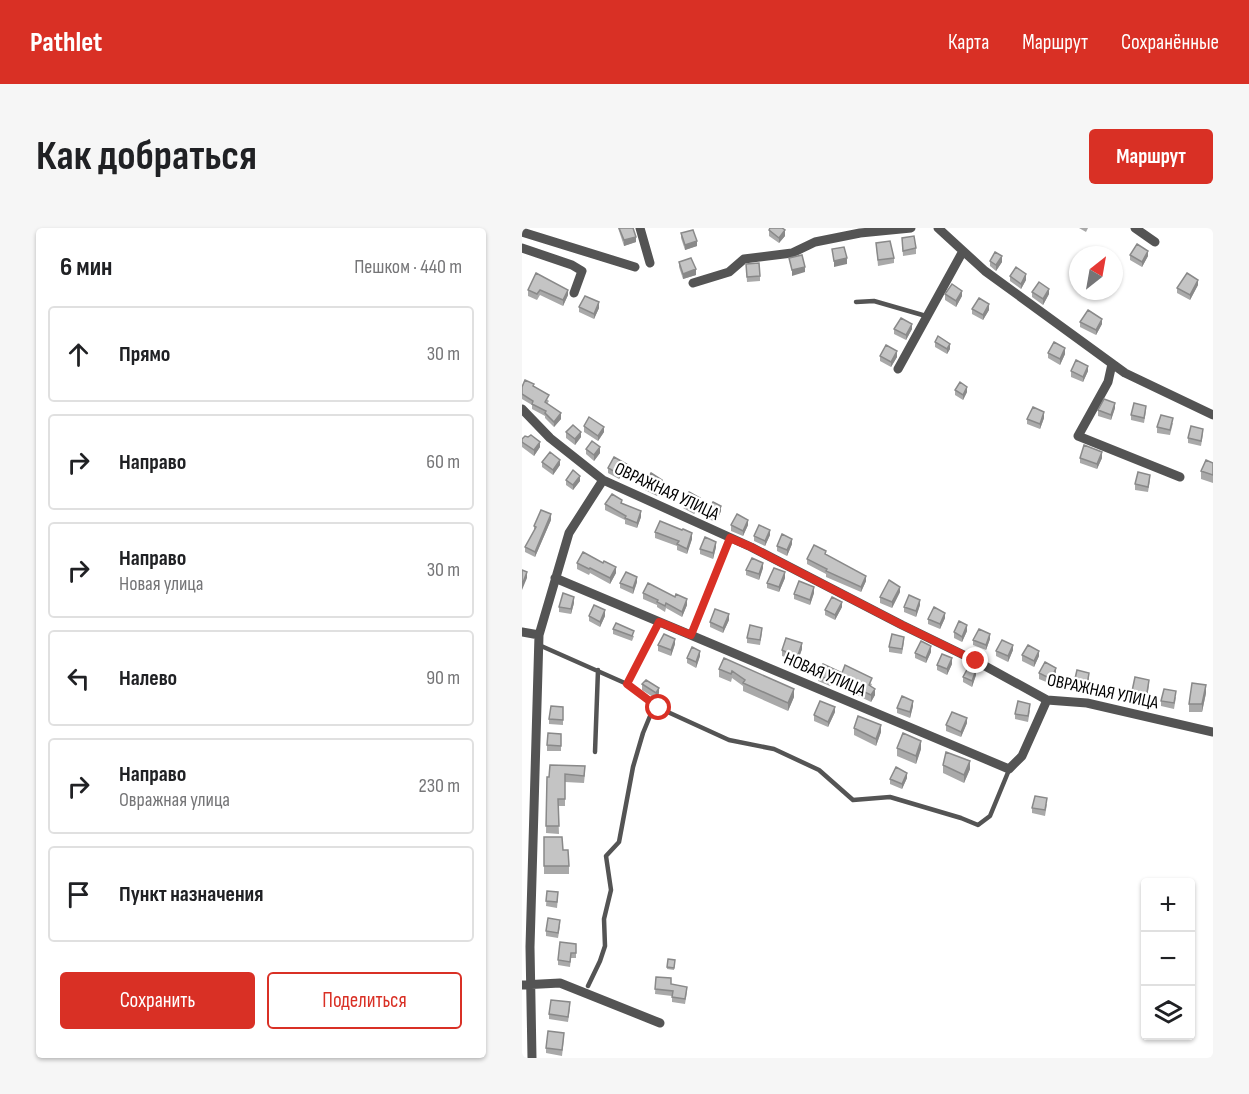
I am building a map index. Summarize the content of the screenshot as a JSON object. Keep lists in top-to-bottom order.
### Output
{
  "streets": {
    "street": ["ОВРАЖНАЯ УЛИЦА", "НОВАЯ УЛИЦА"]
  },
  "north": "top right",
  "page": {
    "header": "Pathlet",
    "nav": ["Карта", "Маршрут", "Сохранённые"],
    "buttons": [
      "Маршрут",
      ["Сохранить", "Поделиться"]
    ],
    "title": "Как добраться",
    "heading": ["6 мин", "Пешком · 440 m"],
    "list": [
      ["Прямо", "30 m"],
      ["Направо", "60 m"],
      ["Направо", "Новая улица", "30 m"],
      ["Налево", "90 m"],
      ["Направо", "Овражная улица", "230 m"],
      "Пункт назначения"
    ],
    "map_buttons": ["+", "−"]
  }
}
